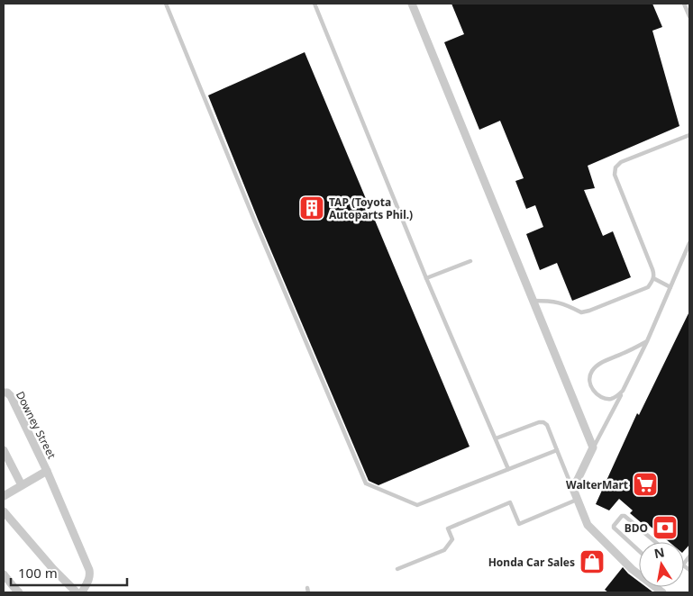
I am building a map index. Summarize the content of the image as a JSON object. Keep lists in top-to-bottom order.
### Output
{
  "streets": {
    "street": ["Downey Street"]
  },
  "places": {
    "building": ["TAP (Toyota Autoparts Phil.)"],
    "supermarket": ["WalterMart"],
    "bank": ["BDO"],
    "shop": ["Honda Car Sales"]
  },
  "scale_bar": "100 m",
  "north": "top"
}
